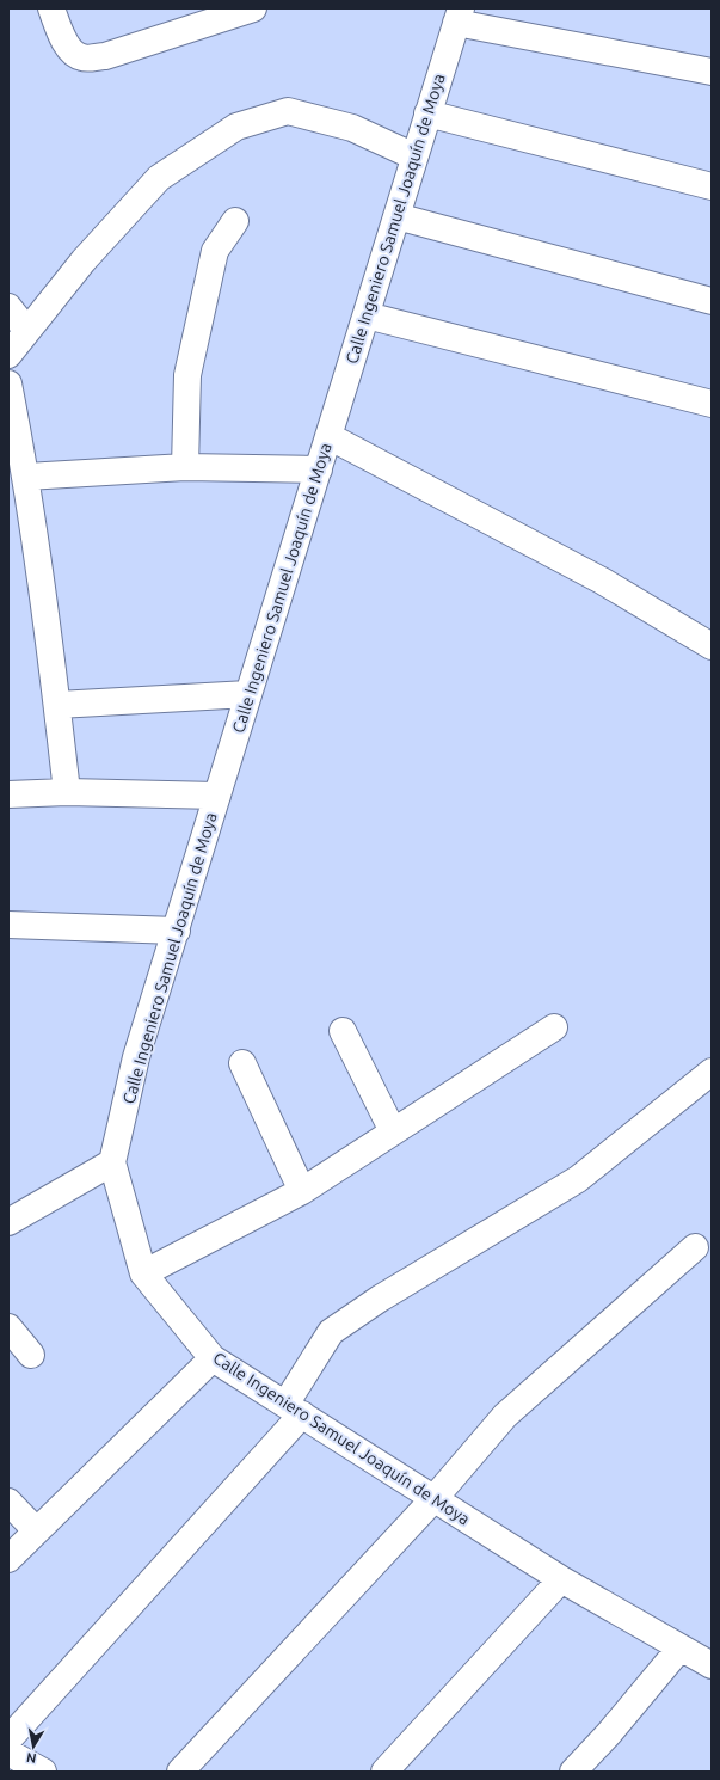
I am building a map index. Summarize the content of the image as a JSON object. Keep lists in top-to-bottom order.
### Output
{
  "streets": {
    "street": ["Calle Ingeniero Samuel Joaquín de Moya"]
  },
  "north": "bottom"
}
